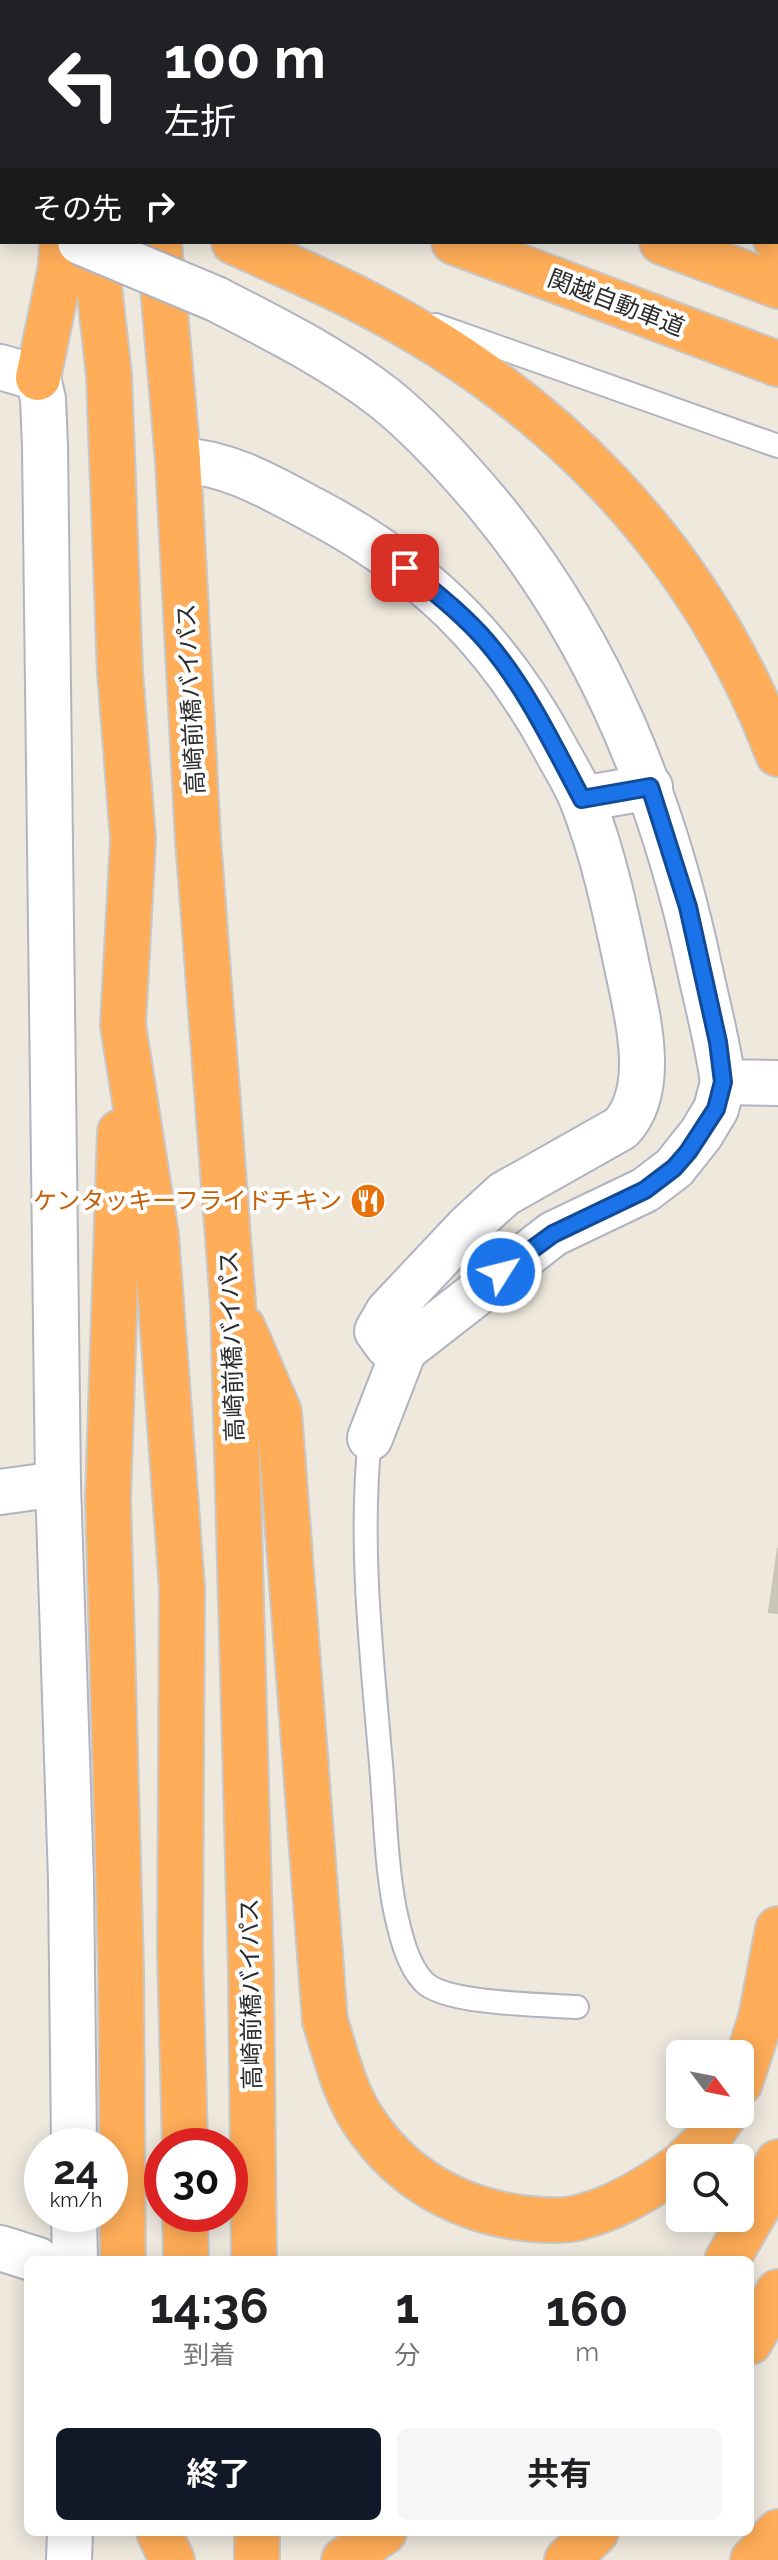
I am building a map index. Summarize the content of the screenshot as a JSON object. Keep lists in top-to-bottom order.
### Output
{
  "streets": {
    "highway": ["関越自動車道", "高崎前橋バイパス"]
  },
  "places": {
    "restaurant": ["ケンタッキーフライドチキン"]
  },
  "north": "bottom right",
  "page": {
    "turn": ["100 m", "左折"],
    "then": "その先",
    "speed": "24 km/h",
    "limit": "30",
    "eta": [
      "14:36",
      "到着",
      "1",
      "分",
      "160",
      "m"
    ],
    "buttons": ["終了", "共有"]
  }
}
